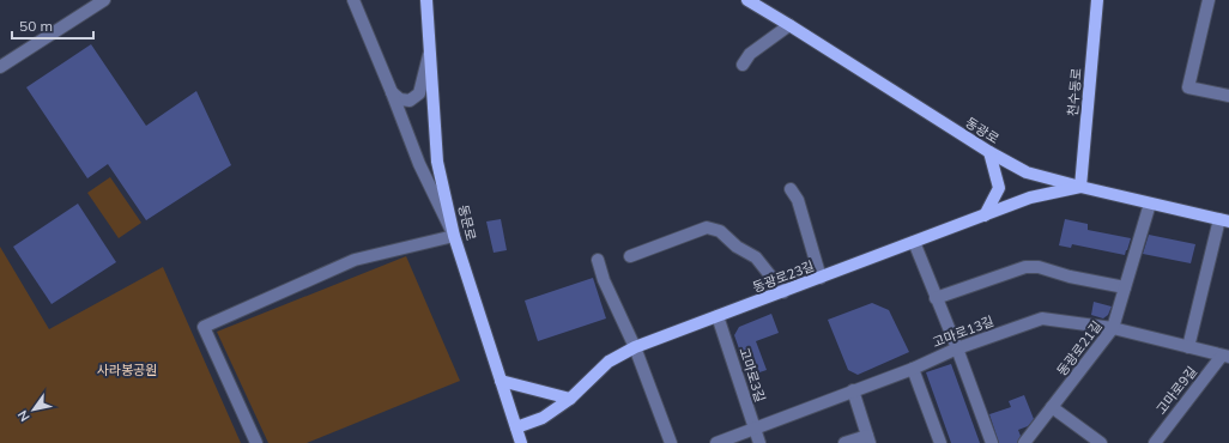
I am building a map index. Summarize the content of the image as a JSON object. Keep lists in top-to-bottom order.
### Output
{
  "streets": {
    "main road": [
      "천수동로",
      "동광로",
      "동문로",
      "동광로23길"
    ],
    "street": [
      "고마로13길",
      "동광로21길",
      "고마로3길",
      "고마로9길"
    ]
  },
  "crossings": [
    ["천수동로", "동광로"],
    ["천수동로", "동광로23길"],
    ["동광로", "동광로23길"],
    ["동광로", "동광로21길"],
    ["동문로", "동광로23길"],
    ["동광로23길", "고마로3길"],
    ["고마로13길", "동광로21길"],
    ["고마로13길", "고마로3길"],
    ["고마로13길", "고마로9길"]
  ],
  "parks": ["사라봉공원"],
  "scale_bar": "50 m",
  "north": "bottom left"
}
